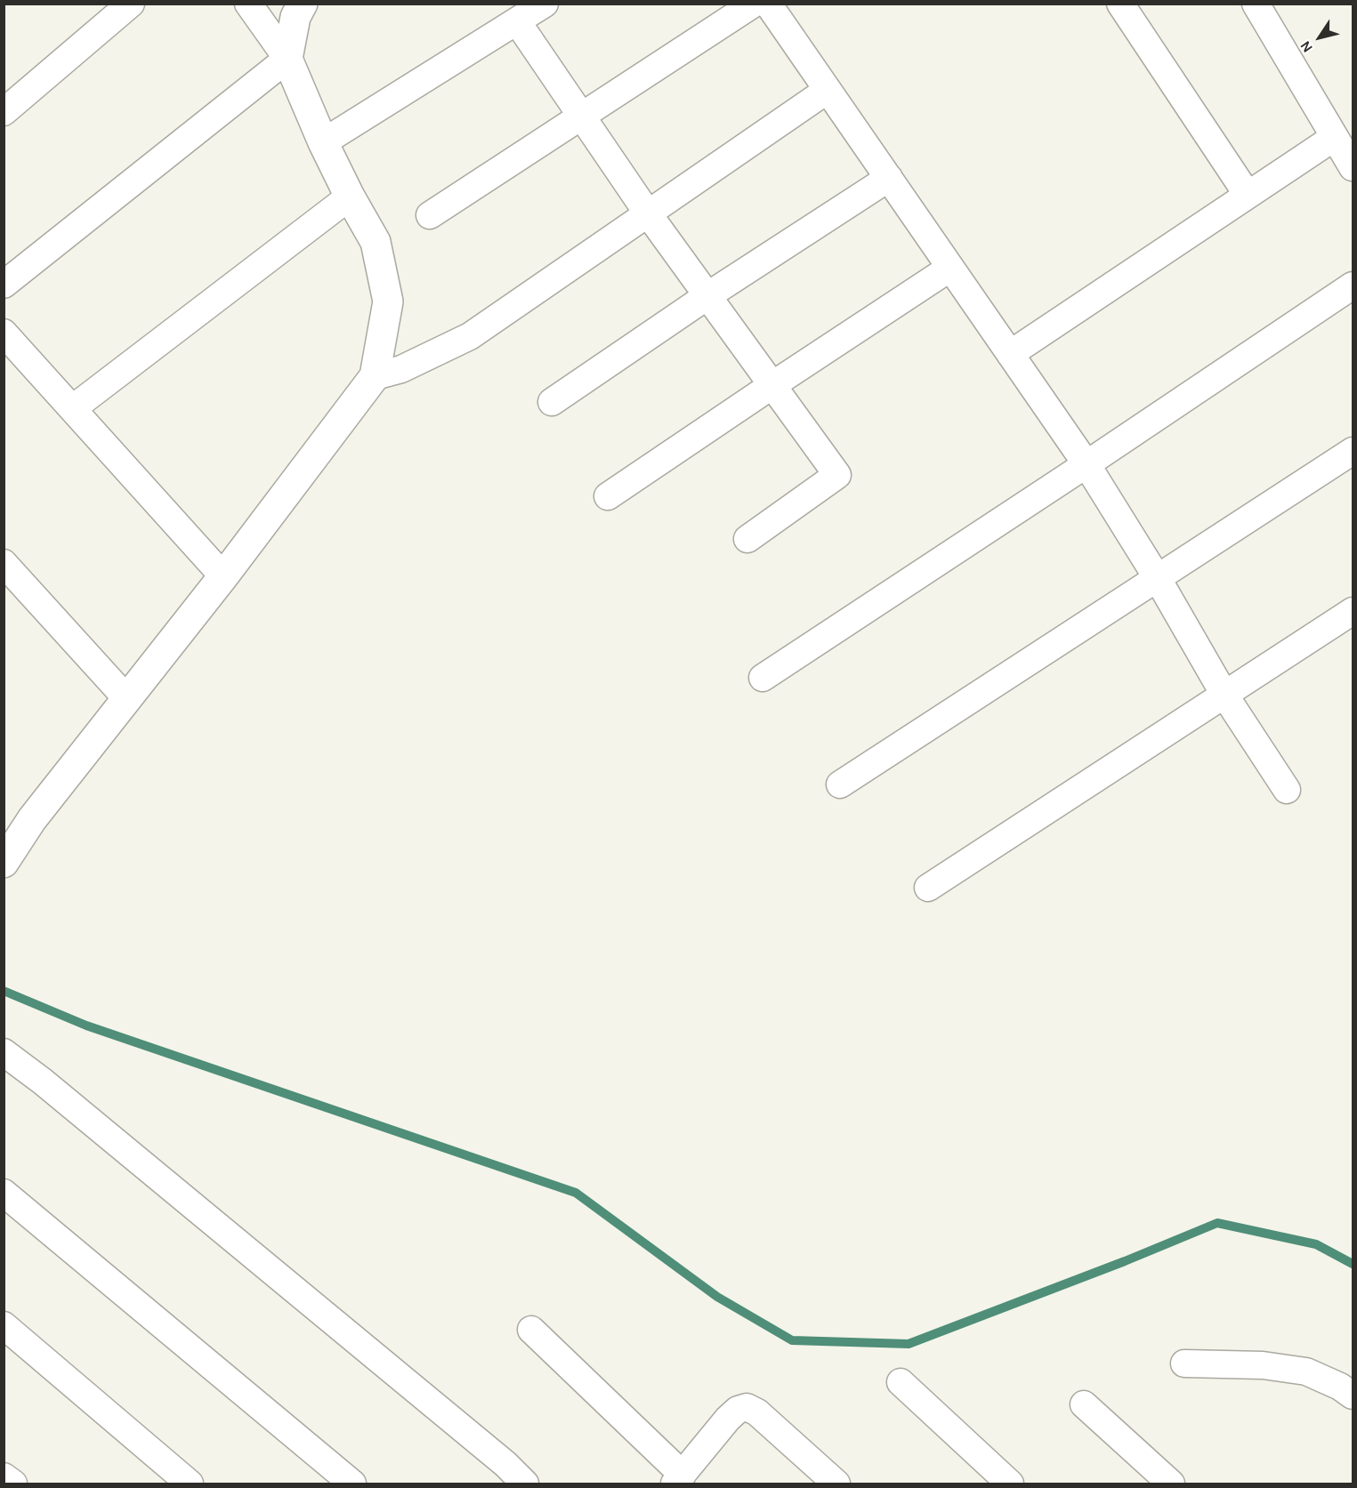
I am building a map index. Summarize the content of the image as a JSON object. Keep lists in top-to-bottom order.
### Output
{
  "north": "bottom left"
}
